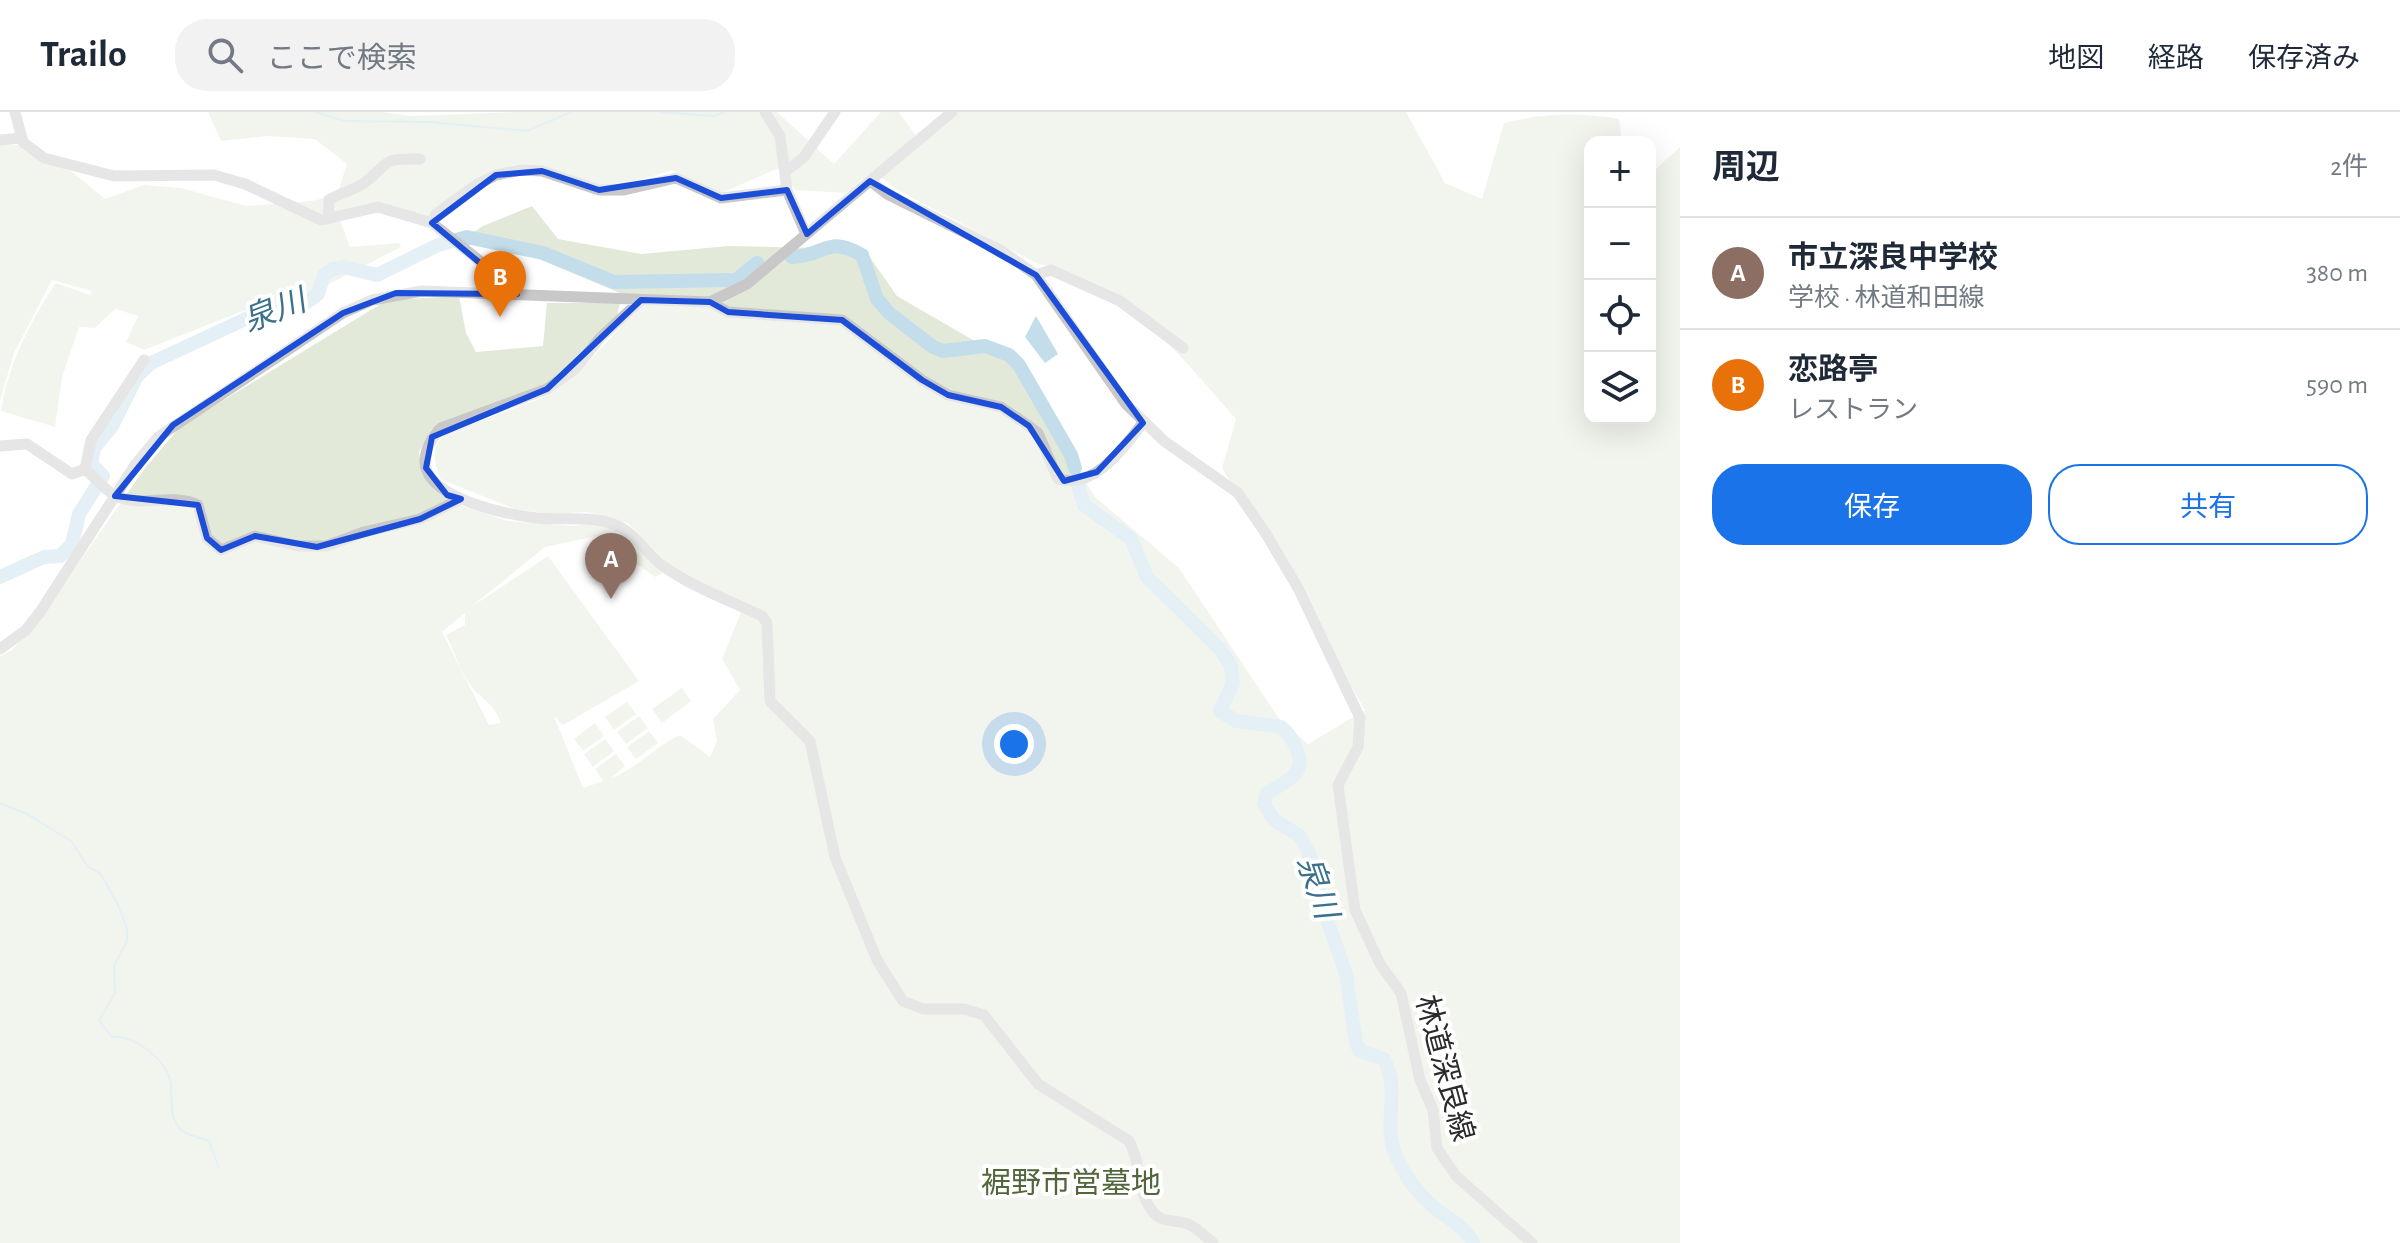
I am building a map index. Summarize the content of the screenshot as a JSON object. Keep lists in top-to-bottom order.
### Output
{
  "streets": {
    "street": ["林道深良線"]
  },
  "water": ["泉川"],
  "parks": ["裾野市営墓地"],
  "page": {
    "header": "Trailo",
    "search": "ここで検索",
    "nav": ["地図", "経路", "保存済み"],
    "heading": ["周辺", "2件"],
    "map_buttons": ["+", "−"],
    "list": [
      {
        "mark": "A",
        "name": "市立深良中学校",
        "note": "学校 · 林道和田線",
        "value": "380 m"
      },
      {
        "mark": "B",
        "name": "恋路亭",
        "note": "レストラン",
        "value": "590 m"
      }
    ],
    "pins": ["B", "A"],
    "buttons": ["保存", "共有"]
  }
}
